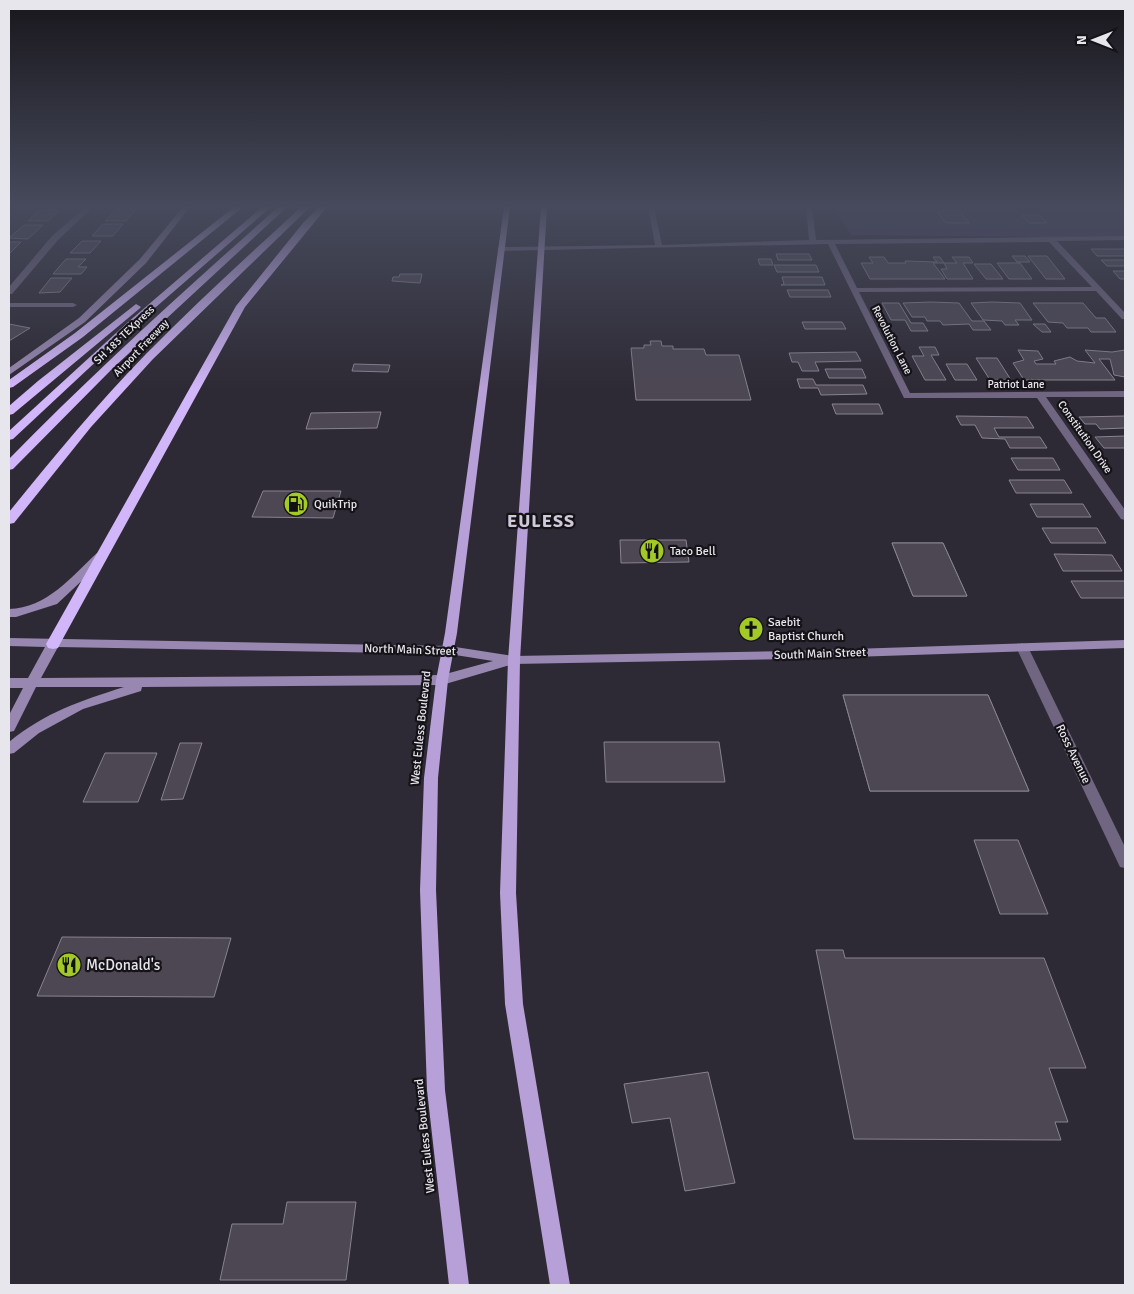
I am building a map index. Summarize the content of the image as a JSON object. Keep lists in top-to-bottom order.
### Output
{
  "streets": {
    "highway": ["SH 183 TEXpress", "Airport Freeway"],
    "main road": ["North Main Street", "South Main Street", "West Euless Boulevard"],
    "street": [
      "Revolution Lane",
      "Patriot Lane",
      "Constitution Drive",
      "Ross Avenue"
    ]
  },
  "crossings": [
    ["Revolution Lane", "Patriot Lane"],
    ["Patriot Lane", "Constitution Drive"],
    ["North Main Street", "South Main Street"],
    ["North Main Street", "West Euless Boulevard"],
    ["South Main Street", "Ross Avenue"]
  ],
  "districts": ["EULESS"],
  "places": {
    "fuel station": ["QuikTrip"],
    "restaurant": ["Taco Bell", "McDonald's"],
    "church": ["Saebit Baptist Church"]
  },
  "north": "left"
}
